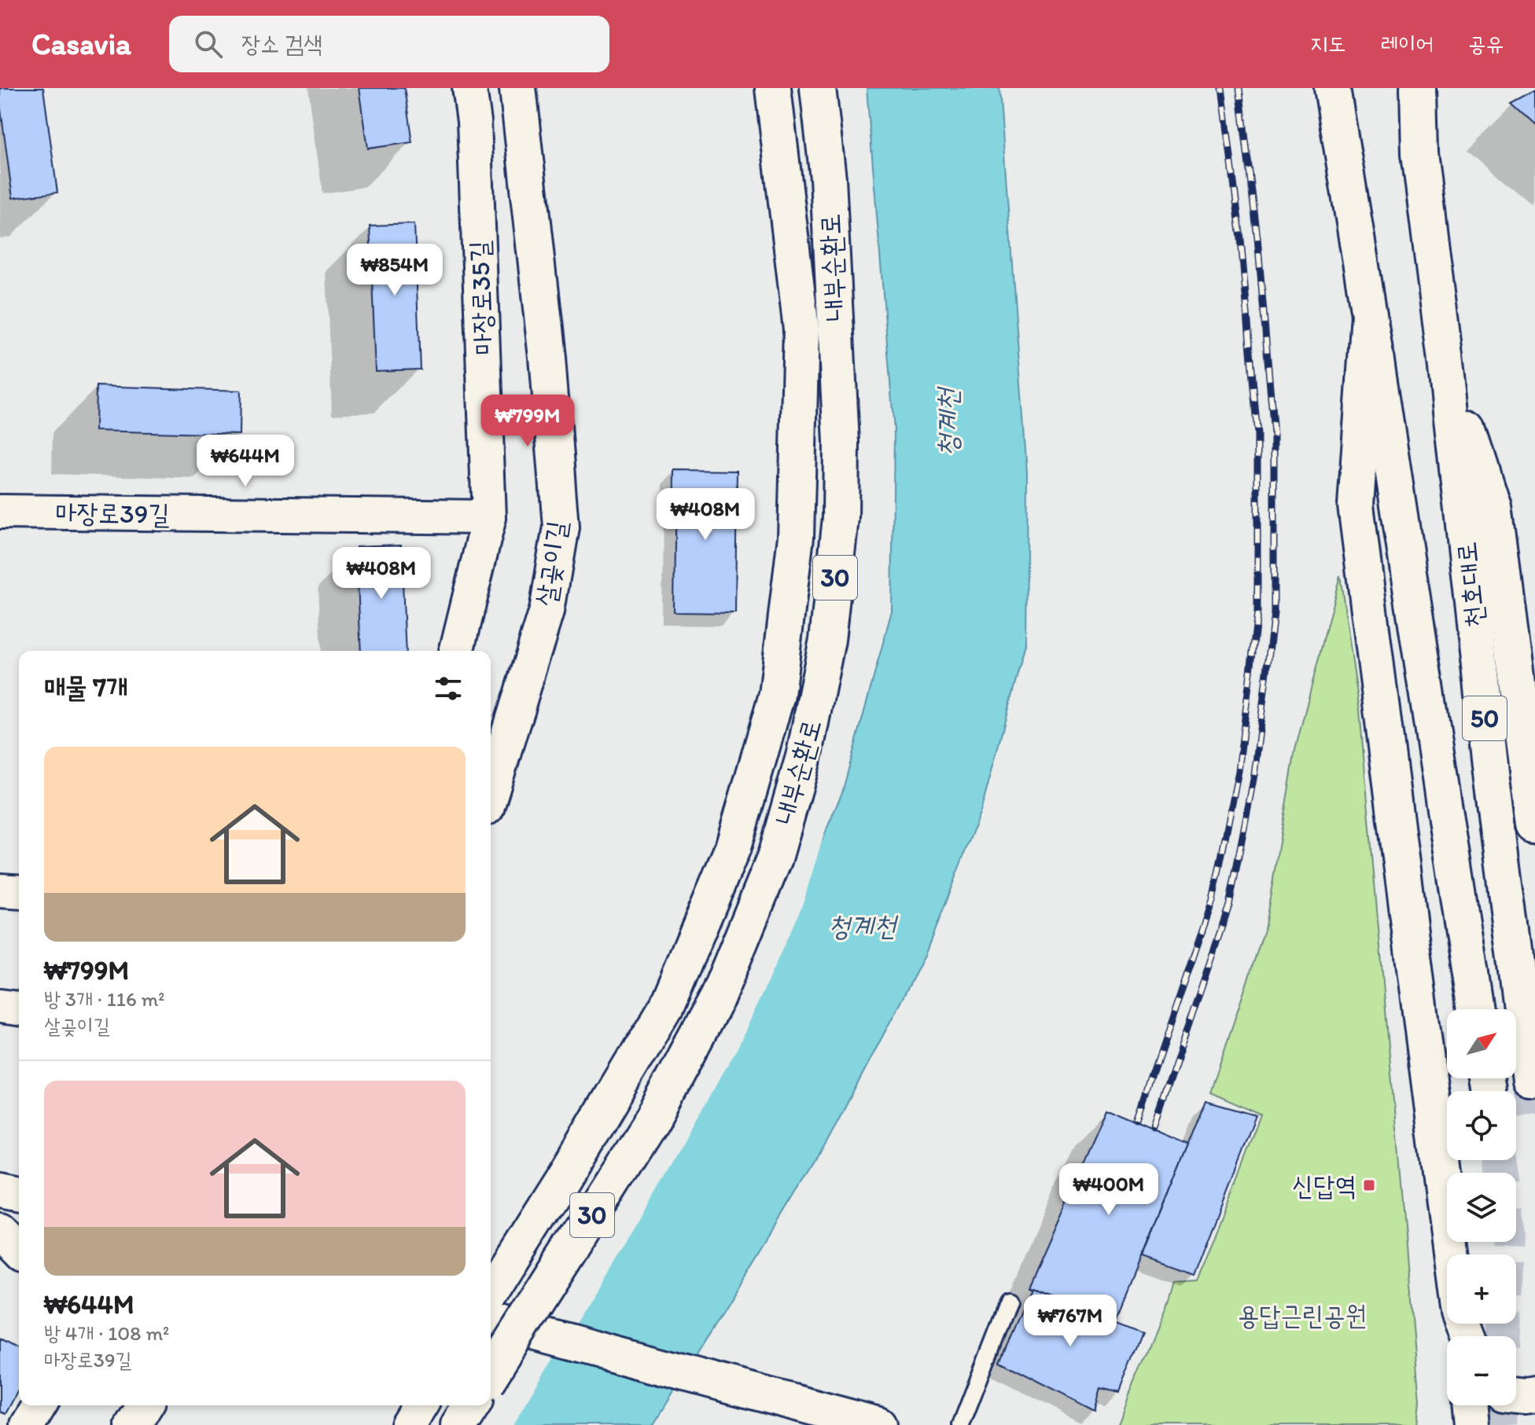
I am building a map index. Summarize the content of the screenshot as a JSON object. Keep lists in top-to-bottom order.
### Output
{
  "streets": {
    "main road": [
      "내부순환로",
      "살곶이길",
      "30",
      "천호대로",
      "50"
    ],
    "street": ["마장로35길", "마장로39길"]
  },
  "crossings": [
    ["마장로35길", "마장로39길"]
  ],
  "water": ["청계천"],
  "parks": ["용답근린공원"],
  "places": {
    "transit": ["신답역"]
  },
  "north": "top right",
  "page": {
    "header": "Casavia",
    "search": "장소 검색",
    "nav": ["지도", "레이어", "공유"],
    "price": [
      "₩854M",
      "₩799M",
      "₩644M",
      "₩408M",
      "₩408M",
      "₩400M",
      "₩767M"
    ],
    "heading": "매물 7개",
    "list": [
      {
        "name": "₩799M",
        "note": "방 3개 · 116 m² · 살곶이길"
      },
      {
        "name": "₩644M",
        "note": "방 4개 · 108 m² · 마장로39길"
      }
    ],
    "map_buttons": ["+", "−"]
  }
}
